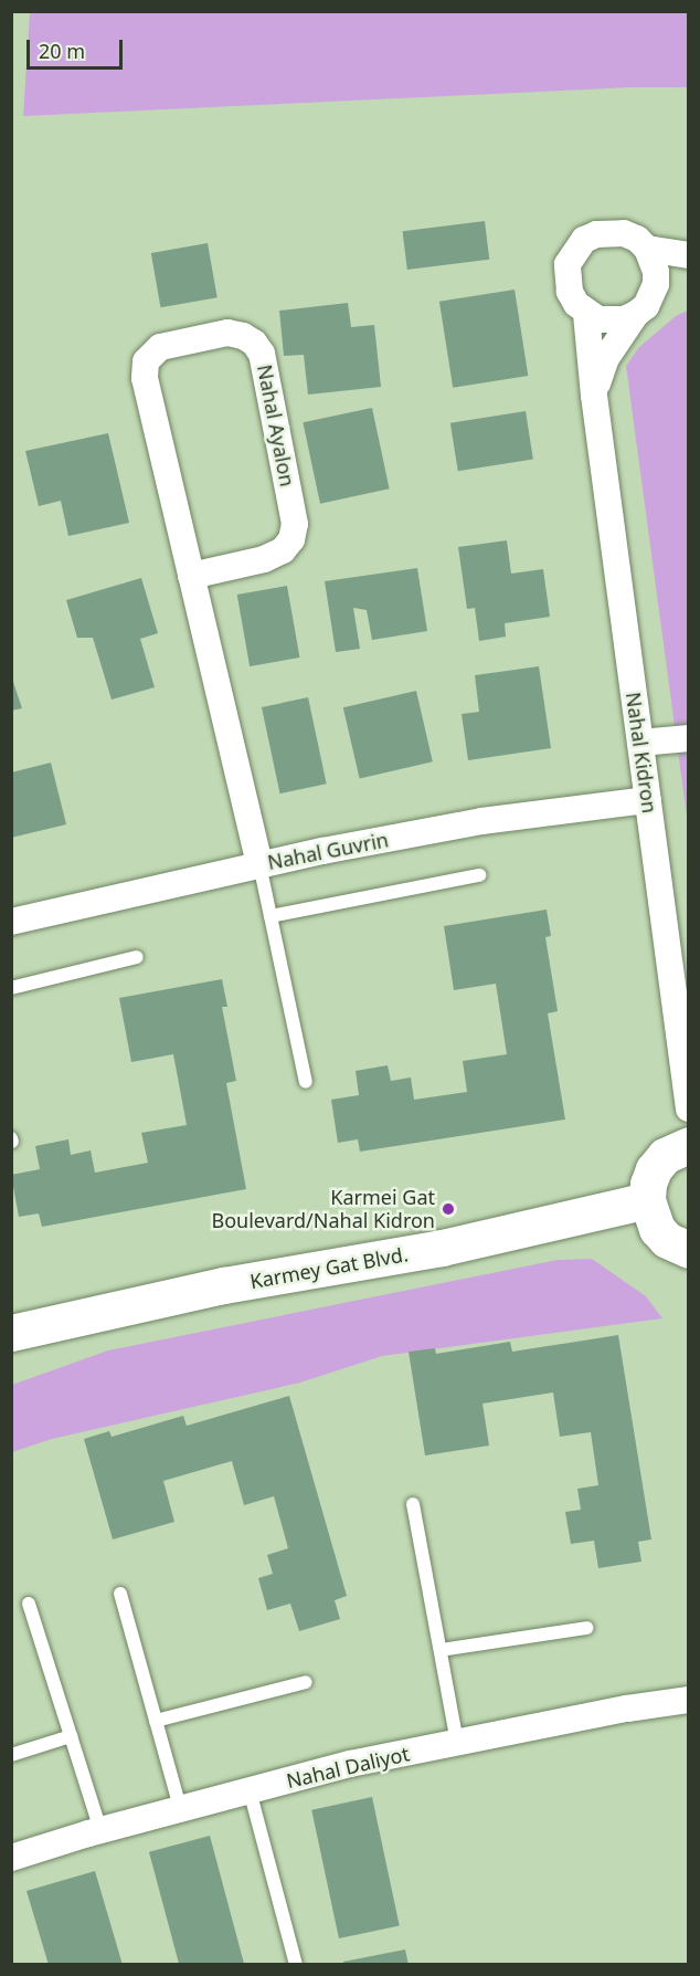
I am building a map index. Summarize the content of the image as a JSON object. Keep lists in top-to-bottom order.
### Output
{
  "streets": {
    "street": [
      "Nahal Ayalon",
      "Nahal Kidron",
      "Nahal Guvrin",
      "Karmey Gat Blvd.",
      "Nahal Daliyot"
    ]
  },
  "crossings": [
    ["Nahal Kidron", "Nahal Guvrin"]
  ],
  "places": ["Karmei Gat Boulevard/Nahal Kidron"],
  "scale_bar": "20 m"
}
